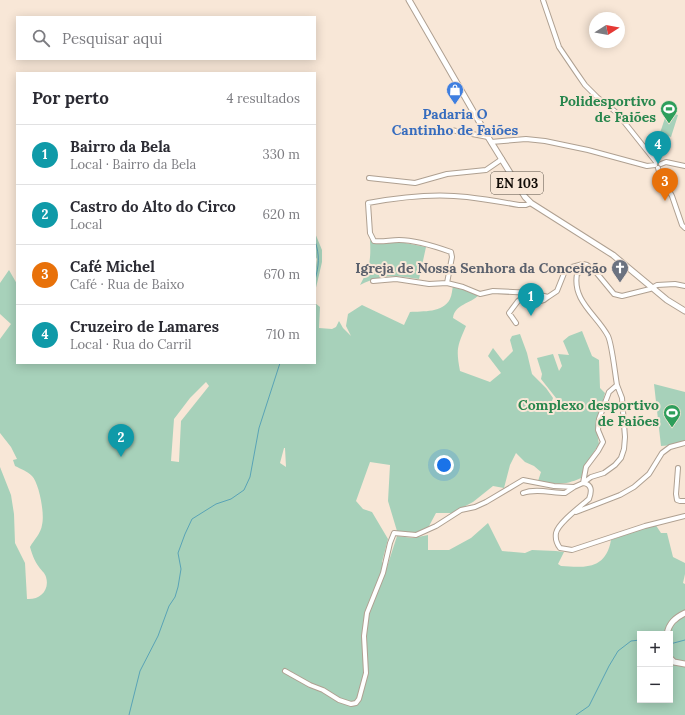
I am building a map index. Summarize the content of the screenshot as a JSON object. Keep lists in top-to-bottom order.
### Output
{
  "streets": {
    "main road": ["EN 103"]
  },
  "places": {
    "shop": ["Padaria O Cantinho de Faiões"],
    "sports": ["Polidesportivo de Faiões", "Complexo desportivo de Faiões"],
    "church": ["Igreja de Nossa Senhora da Conceição"]
  },
  "north": "right",
  "page": {
    "search": "Pesquisar aqui",
    "heading": ["Por perto", "4 resultados"],
    "list": [
      {
        "mark": "1",
        "name": "Bairro da Bela",
        "note": "Local · Bairro da Bela",
        "value": "330 m"
      },
      {
        "mark": "2",
        "name": "Castro do Alto do Circo",
        "note": "Local",
        "value": "620 m"
      },
      {
        "mark": "3",
        "name": "Café Michel",
        "note": "Café · Rua de Baixo",
        "value": "670 m"
      },
      {
        "mark": "4",
        "name": "Cruzeiro de Lamares",
        "note": "Local · Rua do Carril",
        "value": "710 m"
      }
    ],
    "pins": [
      "4",
      "3",
      "1",
      "2"
    ],
    "map_buttons": ["+", "−"]
  }
}
